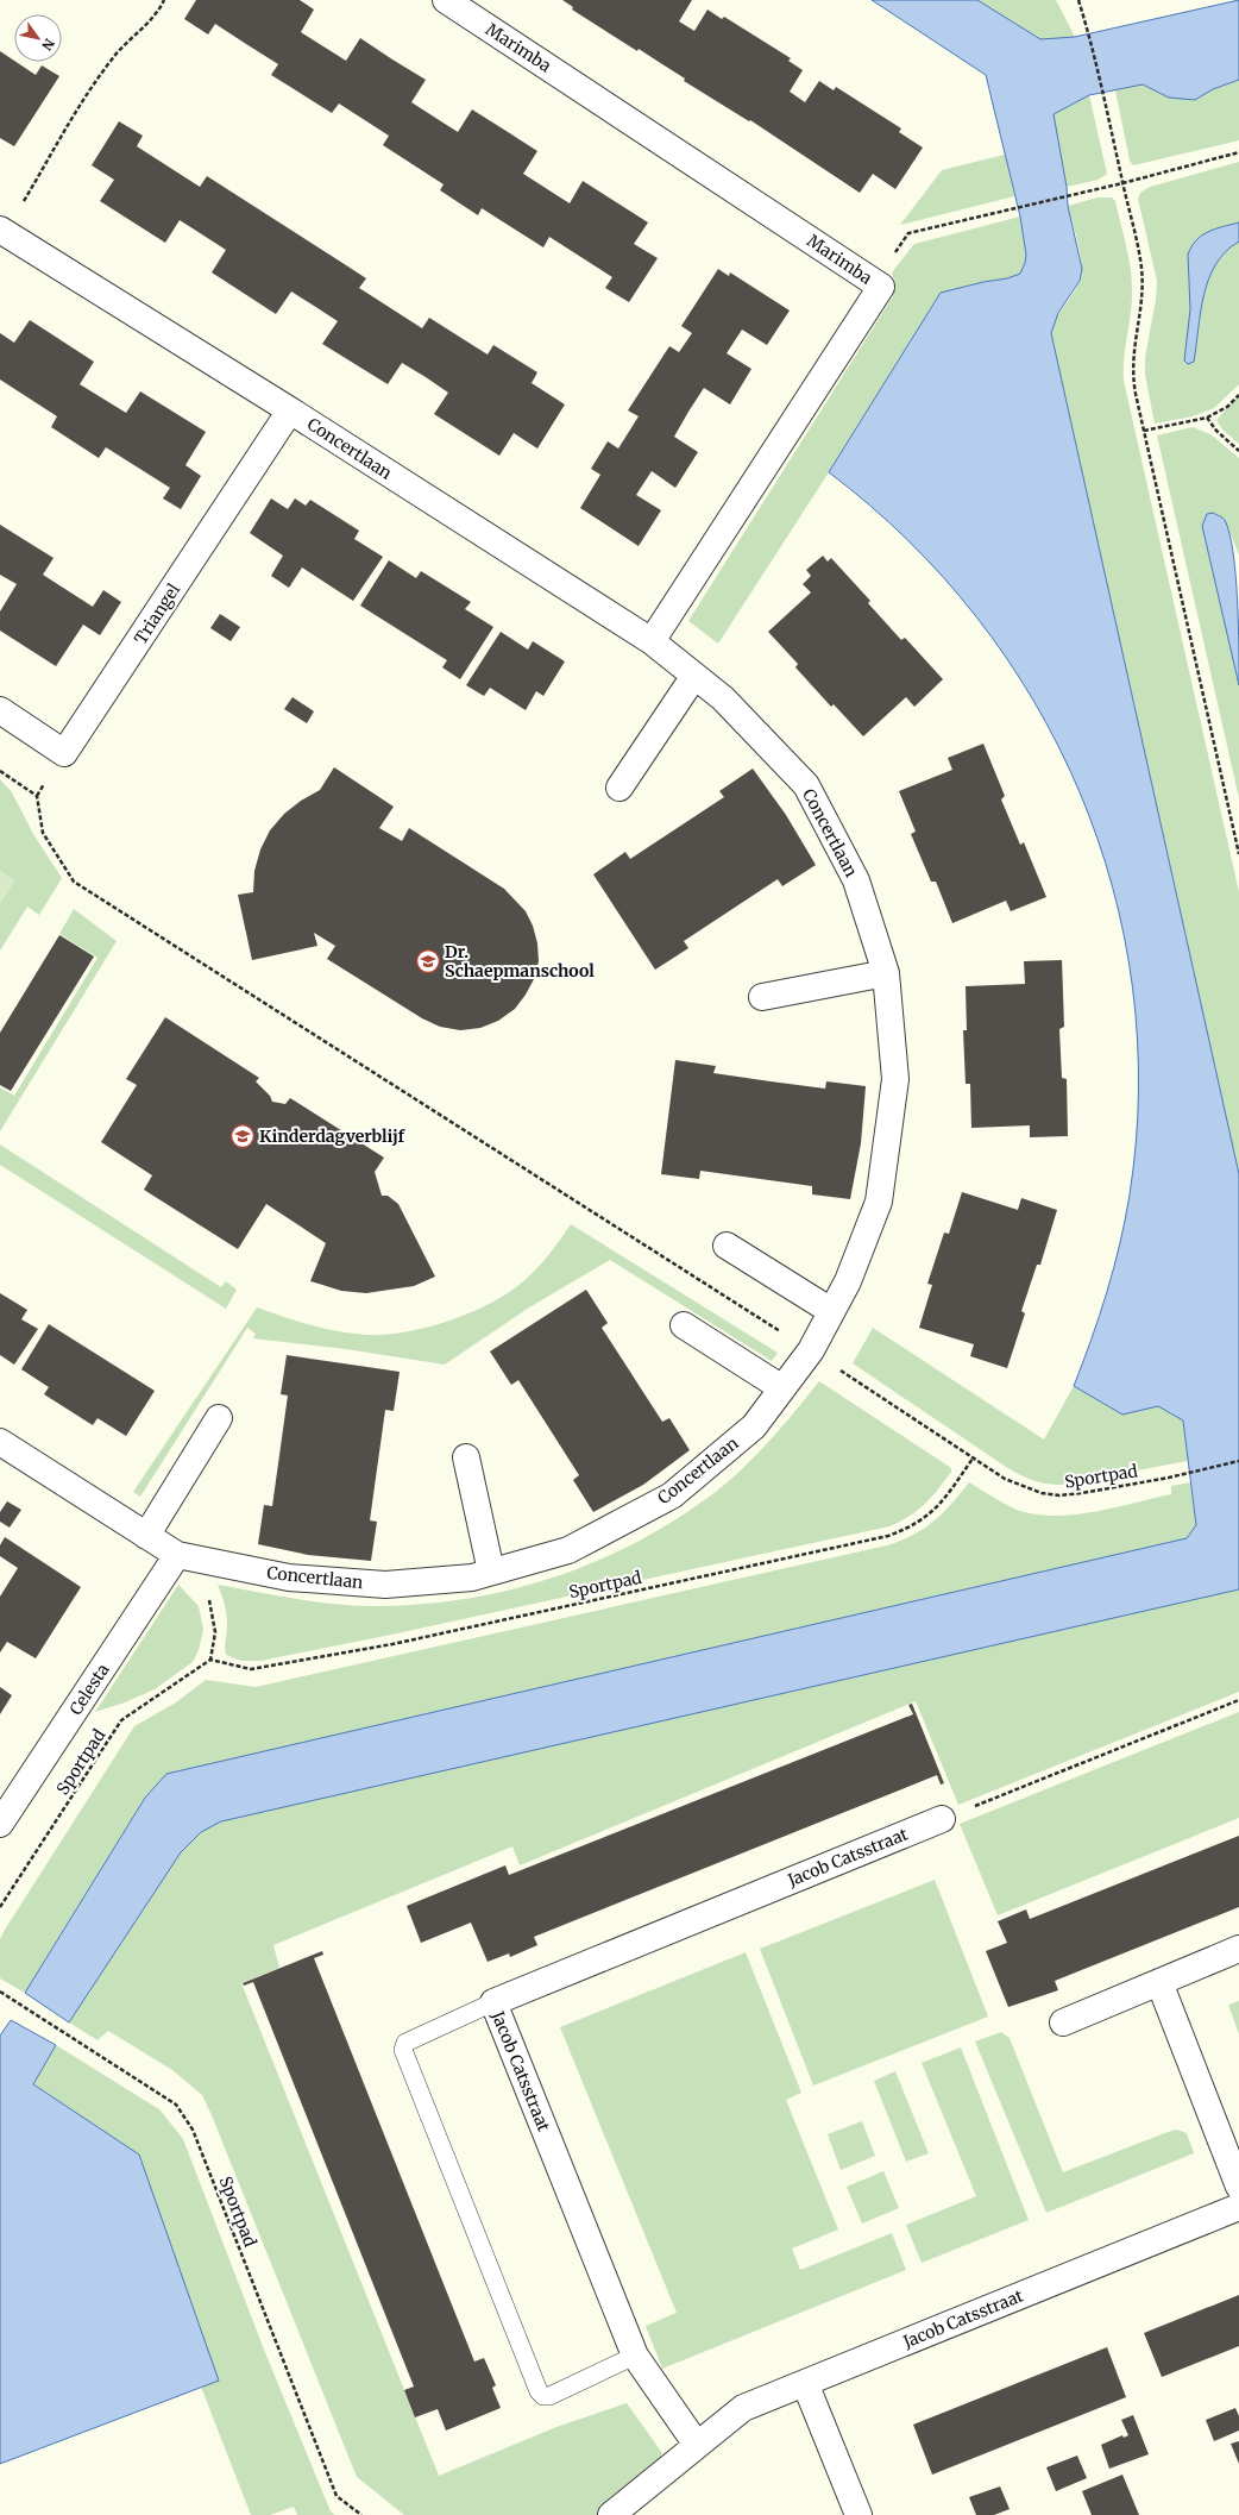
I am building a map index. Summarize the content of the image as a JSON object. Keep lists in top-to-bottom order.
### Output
{
  "streets": {
    "street": [
      "Marimba",
      "Concertlaan",
      "Triangel",
      "Celesta",
      "Jacob Catsstraat"
    ],
    "path": ["Sportpad"]
  },
  "crossings": [
    ["Marimba", "Concertlaan"],
    ["Concertlaan", "Triangel"],
    ["Concertlaan", "Sportpad"],
    ["Concertlaan", "Celesta"]
  ],
  "places": {
    "school or university": ["Dr. Schaepmanschool", "Kinderdagverblijf"]
  },
  "north": "bottom right"
}
